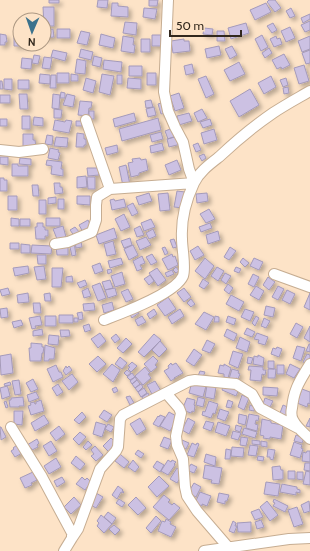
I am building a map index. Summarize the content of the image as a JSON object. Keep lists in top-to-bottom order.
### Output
{
  "scale_bar": "50 m",
  "north": "bottom"
}
